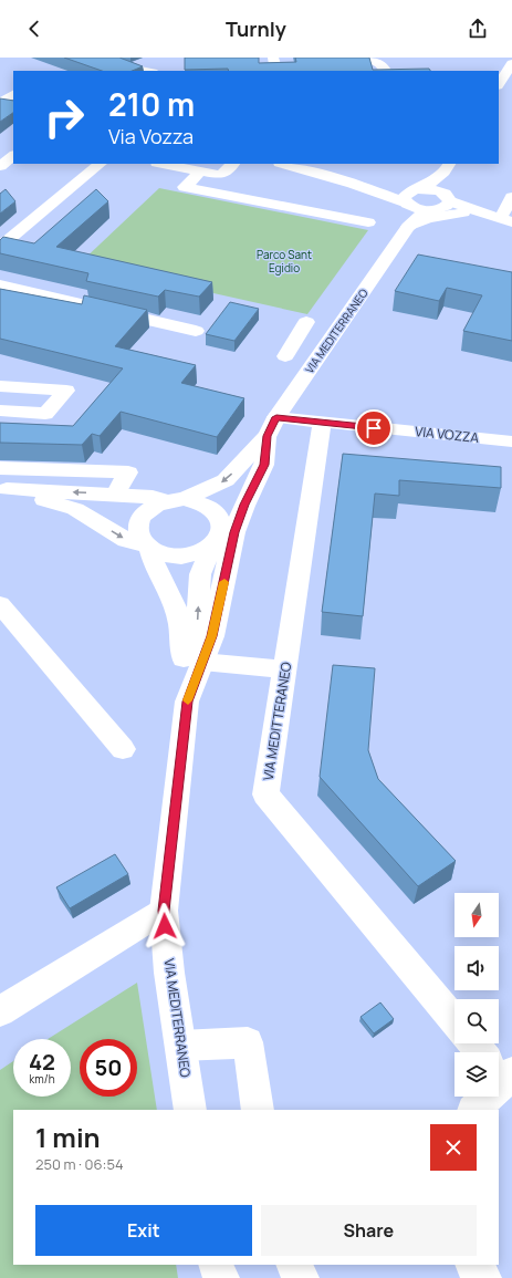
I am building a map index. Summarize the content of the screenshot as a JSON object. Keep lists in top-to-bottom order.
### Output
{
  "streets": {
    "street": ["VIA MEDITERRANEO", "VIA VOZZA", "VIA MEDITTERANEO"]
  },
  "crossings": [
    ["VIA MEDITERRANEO", "VIA VOZZA"],
    ["VIA VOZZA", "VIA MEDITTERANEO"]
  ],
  "parks": ["Parco Sant Egidio"],
  "north": "bottom",
  "page": {
    "header": "Turnly",
    "turn": ["210 m", "Via Vozza"],
    "speed": "42 km/h",
    "limit": "50",
    "heading": ["1 min", "250 m · 06:54"],
    "buttons": ["Exit", "Share"]
  }
}
